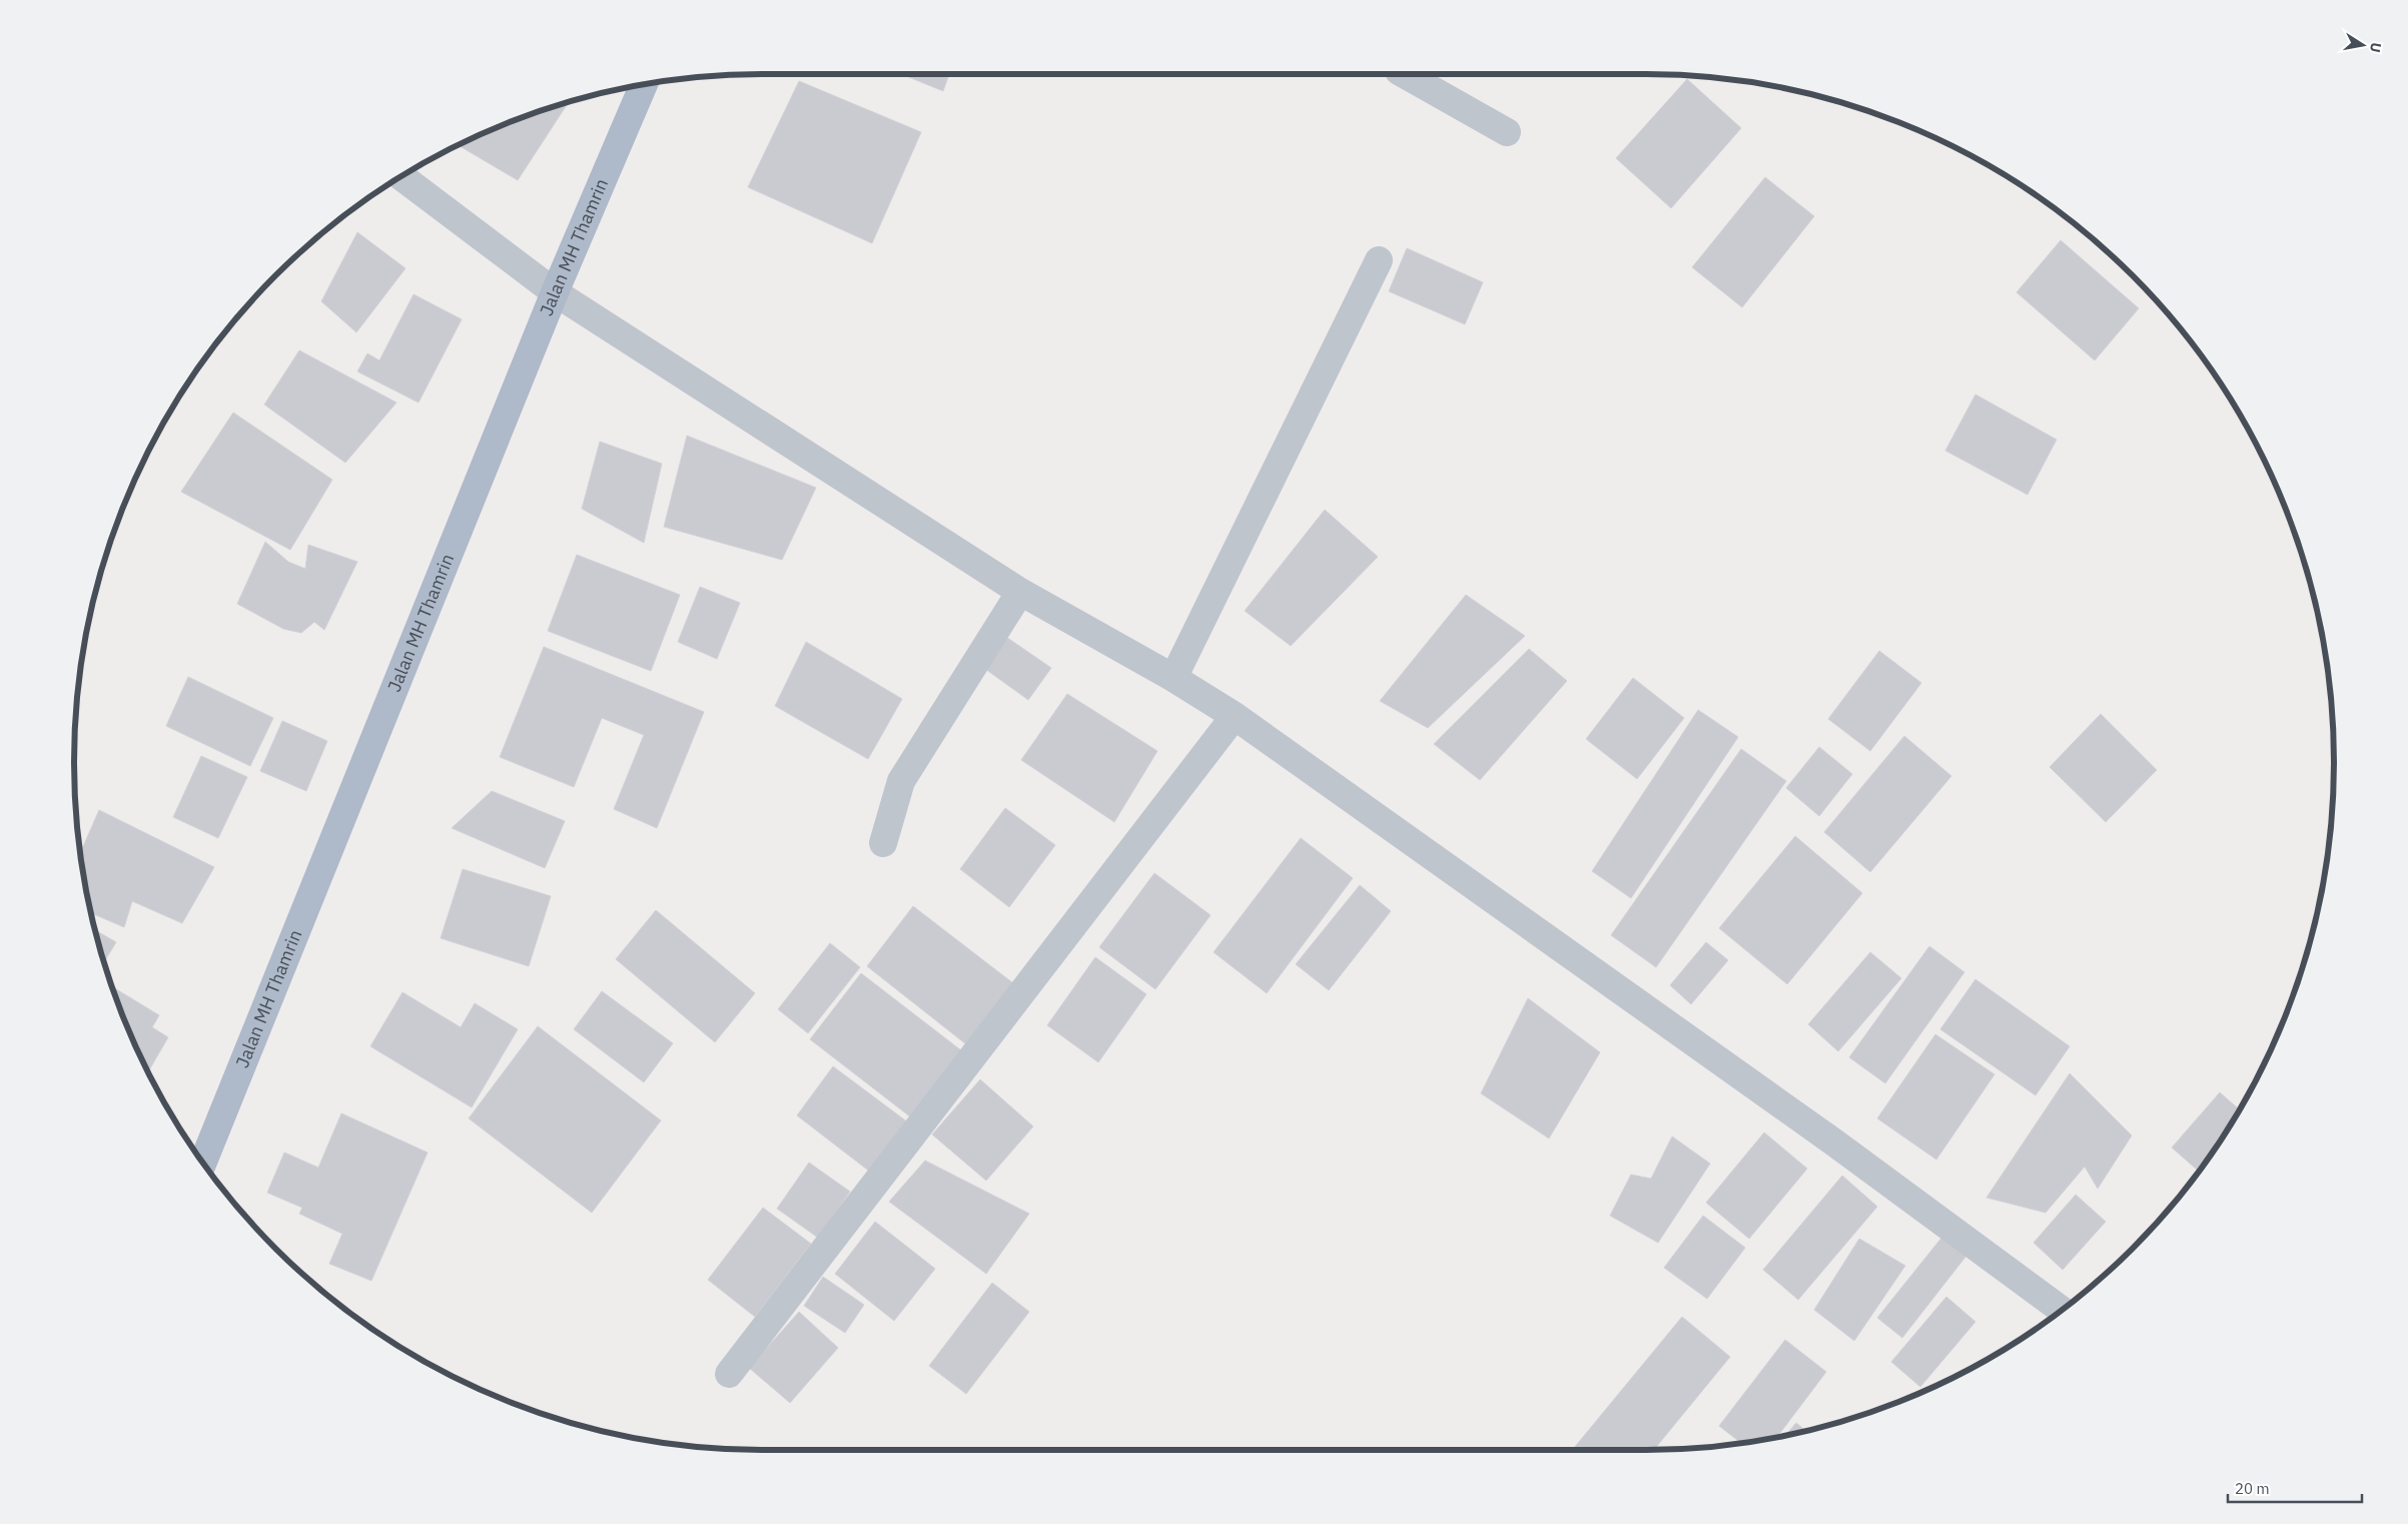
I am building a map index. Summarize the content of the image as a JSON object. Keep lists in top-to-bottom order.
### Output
{
  "streets": {
    "main road": ["Jalan MH Thamrin"]
  },
  "scale_bar": "20 m",
  "north": "right"
}
